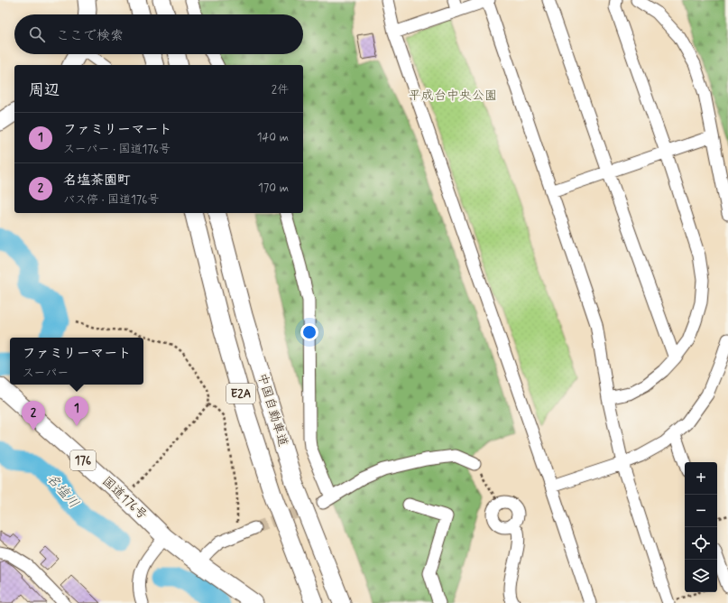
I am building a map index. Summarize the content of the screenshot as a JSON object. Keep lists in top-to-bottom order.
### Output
{
  "streets": {
    "highway": [
      "E2A",
      "中国自動車道",
      "176",
      "国道176号"
    ]
  },
  "water": ["名塩川"],
  "parks": ["平成台中央公園"],
  "page": {
    "search": "ここで検索",
    "heading": ["周辺", "2件"],
    "list": [
      {
        "mark": "1",
        "name": "ファミリーマート",
        "note": "スーパー · 国道176号",
        "value": "140 m"
      },
      {
        "mark": "2",
        "name": "名塩茶園町",
        "note": "バス停 · 国道176号",
        "value": "170 m"
      }
    ],
    "popup": ["ファミリーマート", "スーパー"],
    "pins": ["1", "2"],
    "map_buttons": ["+", "−"]
  }
}
